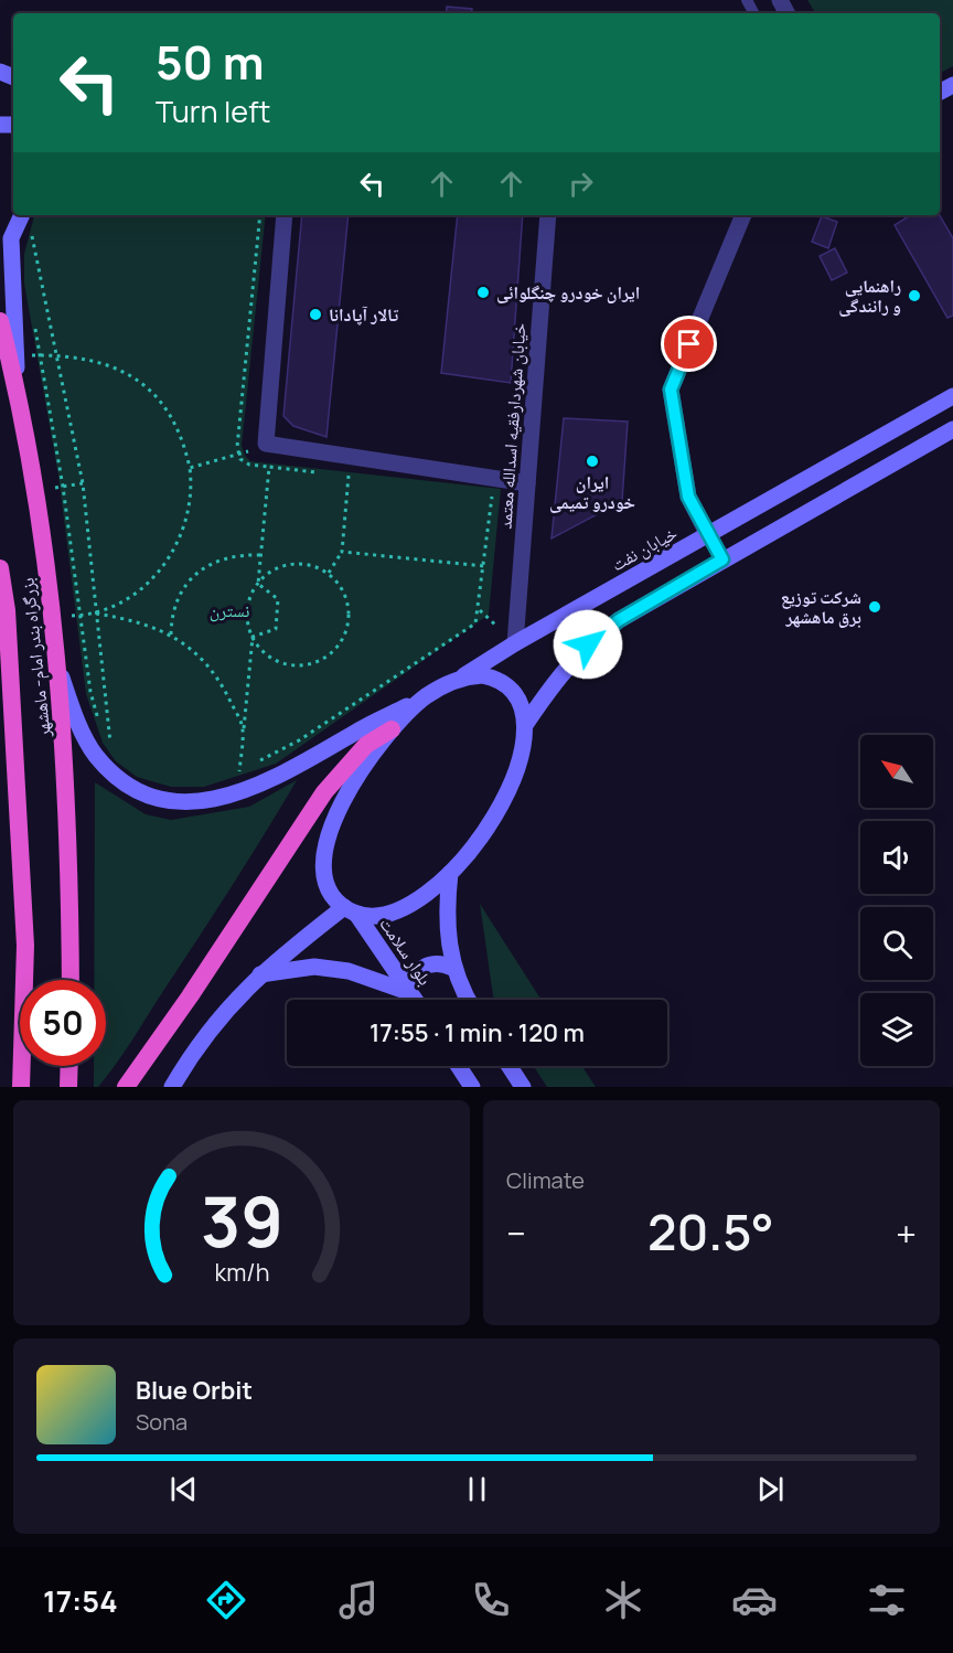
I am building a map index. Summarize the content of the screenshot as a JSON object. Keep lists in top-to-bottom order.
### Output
{
  "streets": {
    "highway": ["بزرگراه بندر امام- ماهشهر"],
    "main road": ["خیابان نفت", "بلوار سلامت"],
    "street": ["خیابان شهردارفقیه اسدالله معتمد"]
  },
  "crossings": [
    ["خیابان شهردارفقیه اسدالله معتمد", "خیابان نفت"],
    ["خیابان نفت", "بلوار سلامت"]
  ],
  "parks": ["نسترن"],
  "places": [
    "ایران خودرو چنگلوائی",
    "راهنمایی و رانندگی",
    "تالار آپادانا",
    "ایران خودرو تمیمی",
    "شرکت توزیع برق ماهشهر"
  ],
  "north": "top left",
  "page": {
    "turn": ["50 m", "Turn left"],
    "limit": "50",
    "trip": "17:55 · 1 min · 120 m",
    "tile": "Climate",
    "heat": ["−", "20.5°", "+"],
    "song": ["Blue Orbit", "Sona"],
    "tabs": "17:54",
    "gauge": ["39", "km/h"]
  }
}
